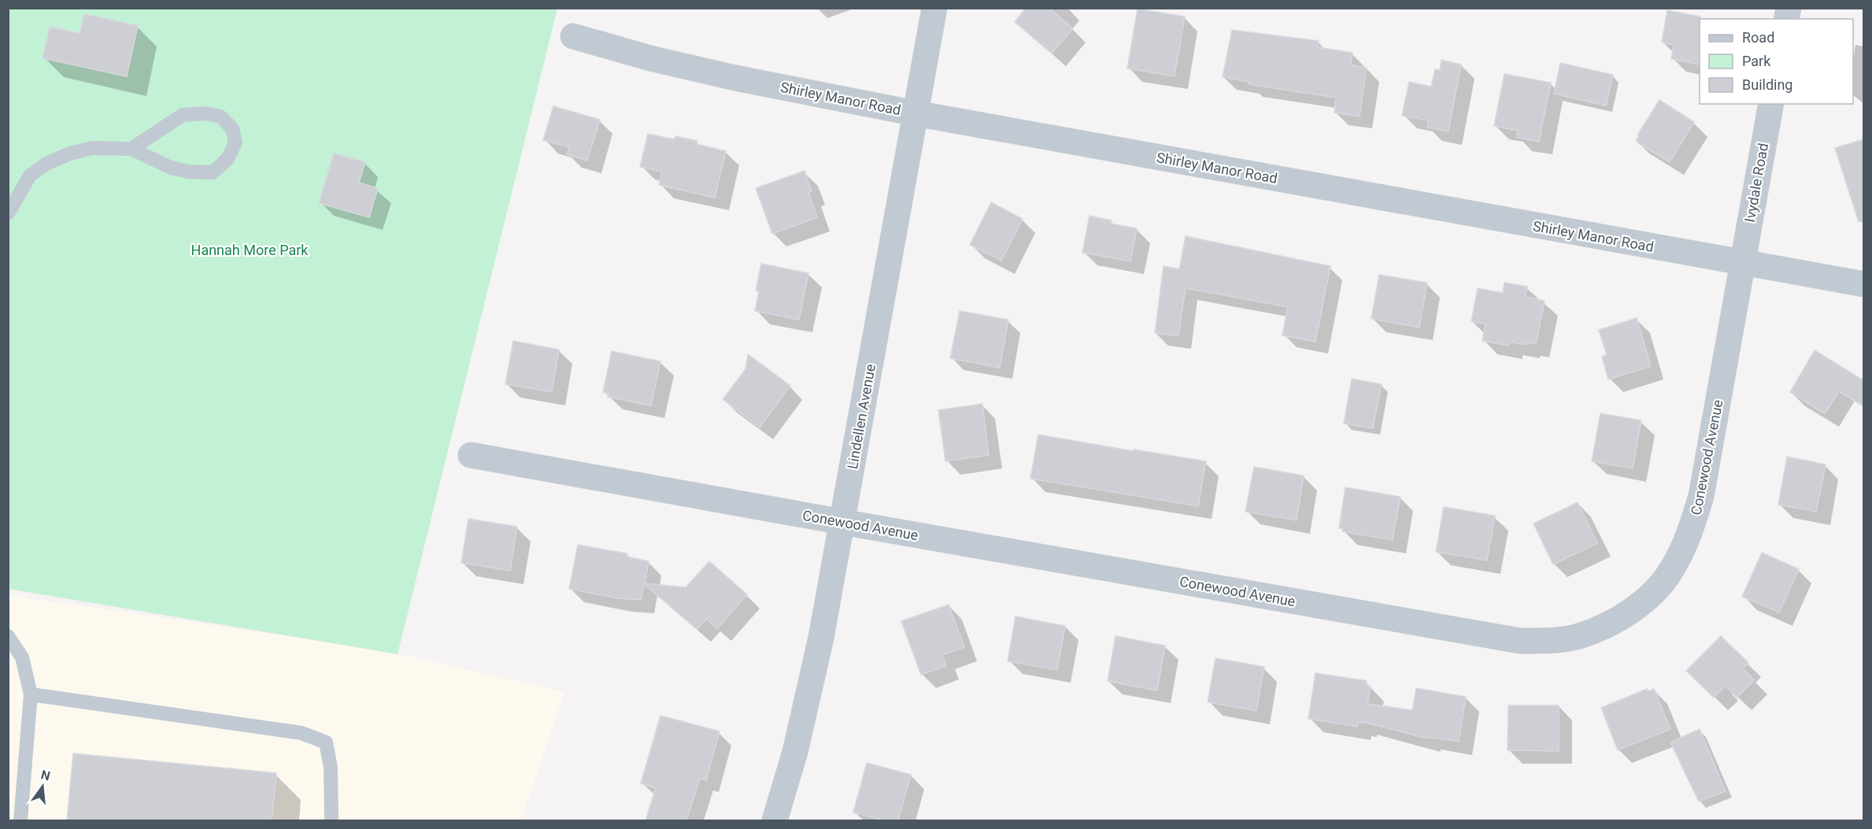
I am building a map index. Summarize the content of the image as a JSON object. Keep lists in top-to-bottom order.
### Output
{
  "streets": {
    "street": [
      "Shirley Manor Road",
      "Ivydale Road",
      "Lindellen Avenue",
      "Conewood Avenue"
    ]
  },
  "crossings": [
    ["Shirley Manor Road", "Ivydale Road"],
    ["Shirley Manor Road", "Lindellen Avenue"],
    ["Shirley Manor Road", "Conewood Avenue"],
    ["Ivydale Road", "Conewood Avenue"],
    ["Lindellen Avenue", "Conewood Avenue"]
  ],
  "parks": ["Hannah More Park"],
  "legend": ["Road", "Park", "Building"],
  "north": "top"
}
